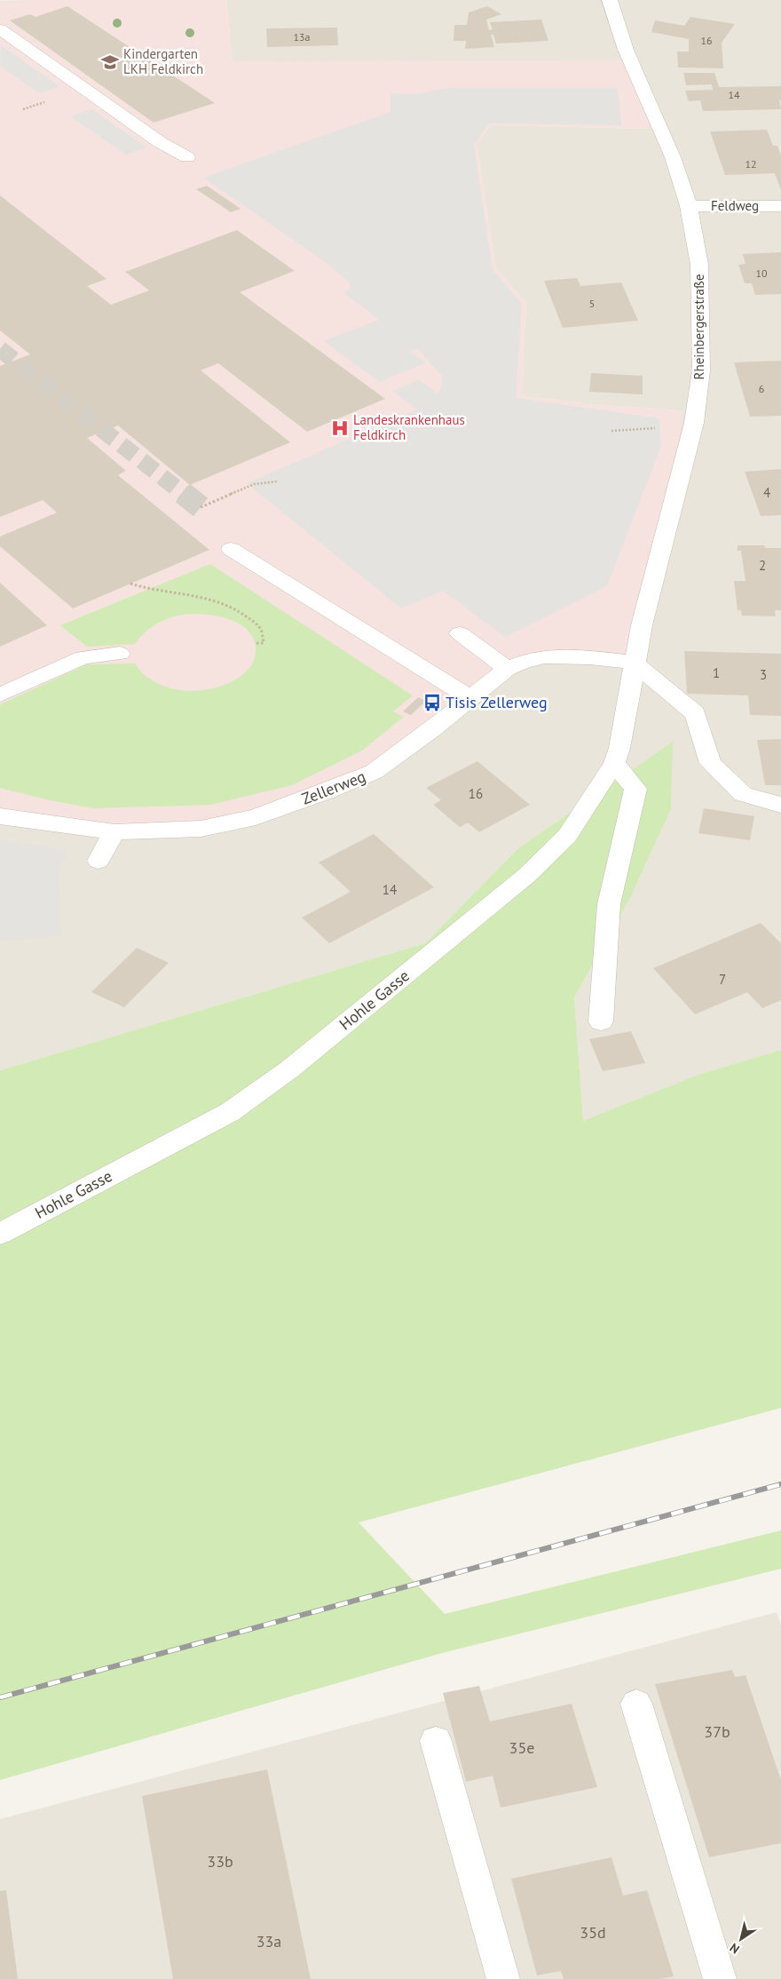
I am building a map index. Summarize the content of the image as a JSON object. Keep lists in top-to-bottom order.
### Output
{
  "streets": {
    "street": [
      "Feldweg",
      "Rheinbergerstraße",
      "Zellerweg",
      "Hohle Gasse"
    ]
  },
  "crossings": [
    ["Feldweg", "Rheinbergerstraße"],
    ["Rheinbergerstraße", "Zellerweg"],
    ["Rheinbergerstraße", "Hohle Gasse"],
    ["Zellerweg", "Hohle Gasse"]
  ],
  "places": {
    "school or university": ["Kindergarten LKH Feldkirch"],
    "hospital": ["Landeskrankenhaus Feldkirch"],
    "bus stop": ["Tisis Zellerweg"]
  },
  "house_numbers": [
    "13a",
    "16",
    "14",
    "12",
    "10",
    "5",
    "6",
    "4",
    "2",
    "1",
    "3",
    "16",
    "14",
    "7",
    "37b",
    "35e",
    "33b",
    "35d",
    "33a"
  ],
  "north": "bottom left"
}
